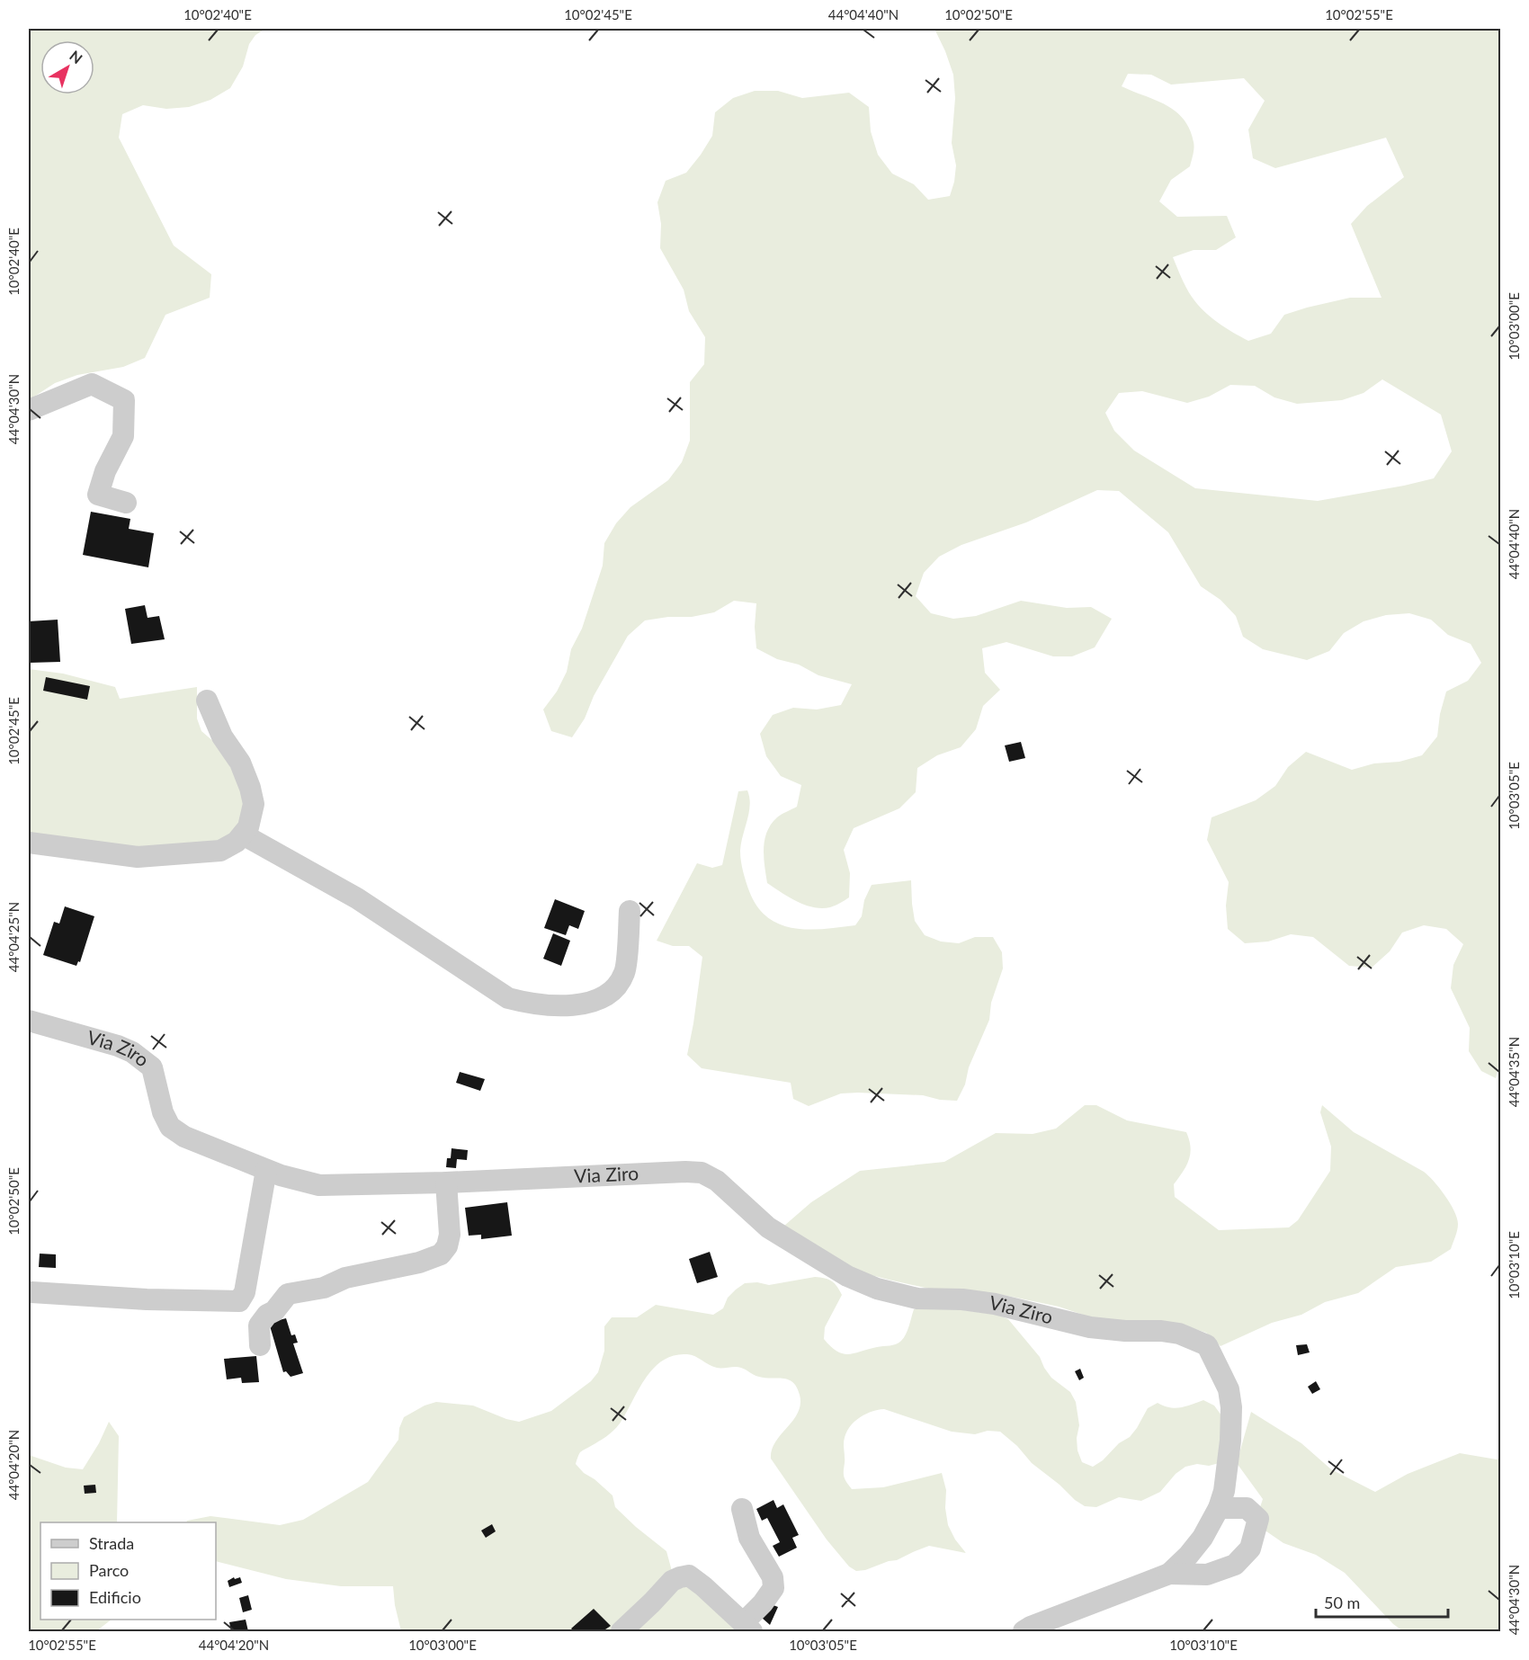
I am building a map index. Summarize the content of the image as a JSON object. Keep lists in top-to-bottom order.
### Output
{
  "streets": {
    "street": ["Via Ziro"]
  },
  "legend": ["Strada", "Parco", "Edificio"],
  "scale_bar": "50 m",
  "north": "top right",
  "coordinates": [
    "10°02'40\"E",
    "10°02'45\"E",
    "44°04'40\"N",
    "10°02'50\"E",
    "10°02'55\"E",
    "10°03'00\"E",
    "44°04'30\"N",
    "10°03'05\"E",
    "44°04'25\"N",
    "44°04'35\"N",
    "10°03'10\"E",
    "44°04'20\"N"
  ]
}
